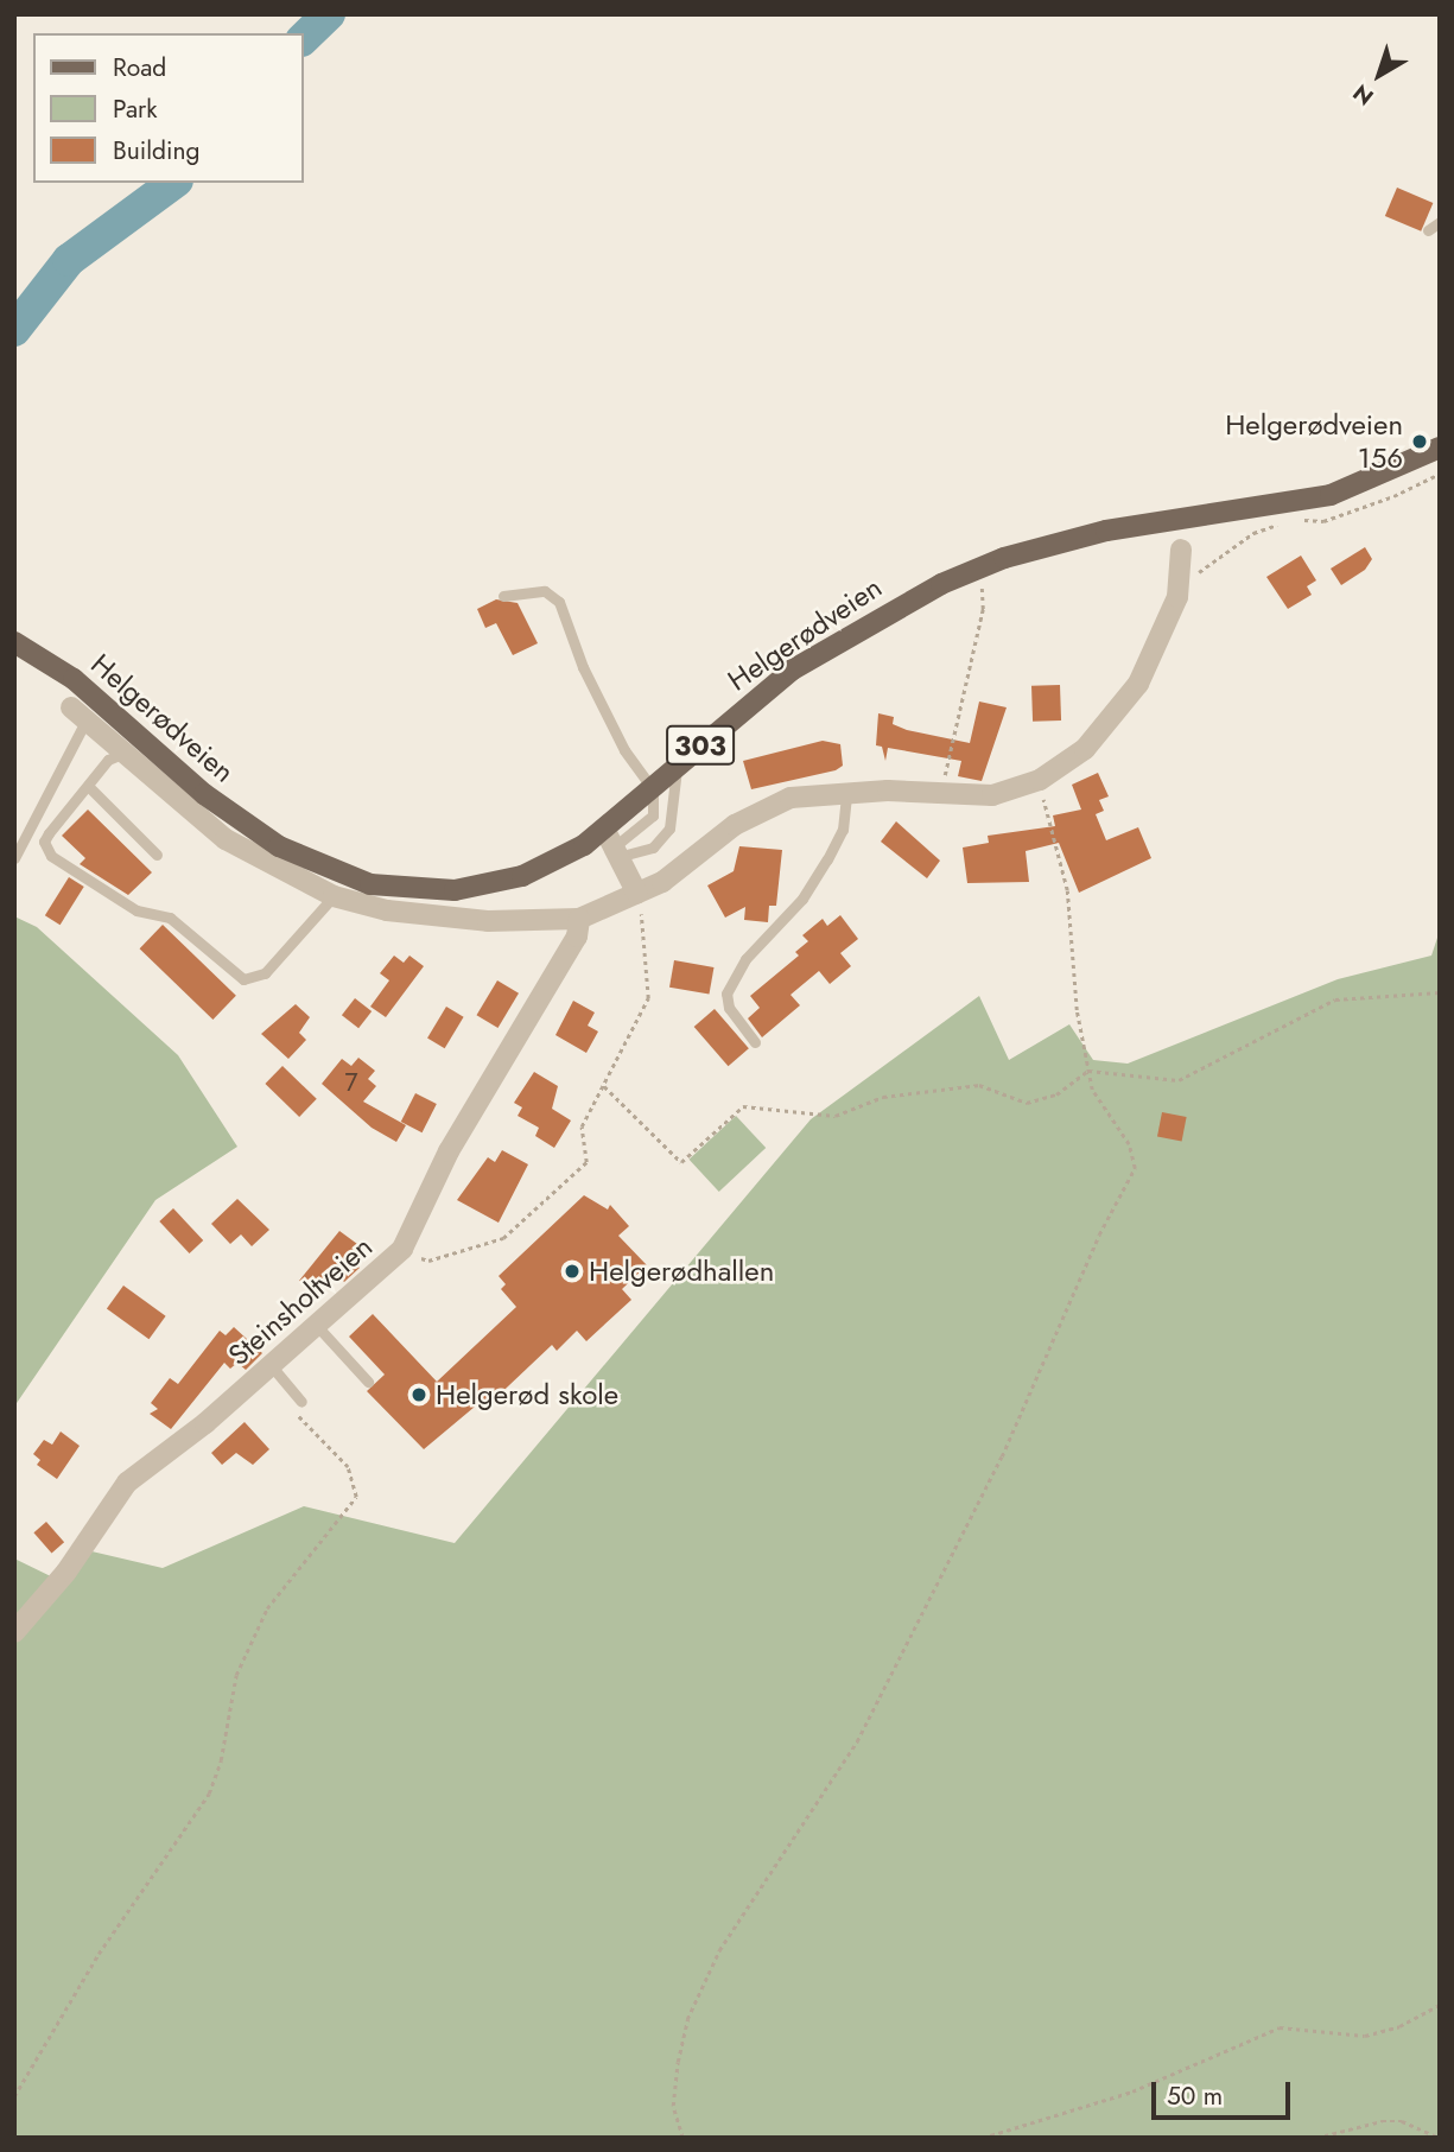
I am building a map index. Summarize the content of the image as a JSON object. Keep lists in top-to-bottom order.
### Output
{
  "streets": {
    "main road": ["Helgerødveien", "303"],
    "street": ["Steinsholtveien"]
  },
  "places": ["Helgerødveien 156", "Helgerødhallen", "Helgerød skole"],
  "house_numbers": ["7"],
  "legend": ["Road", "Park", "Building"],
  "scale_bar": "50 m",
  "north": "bottom left"
}
